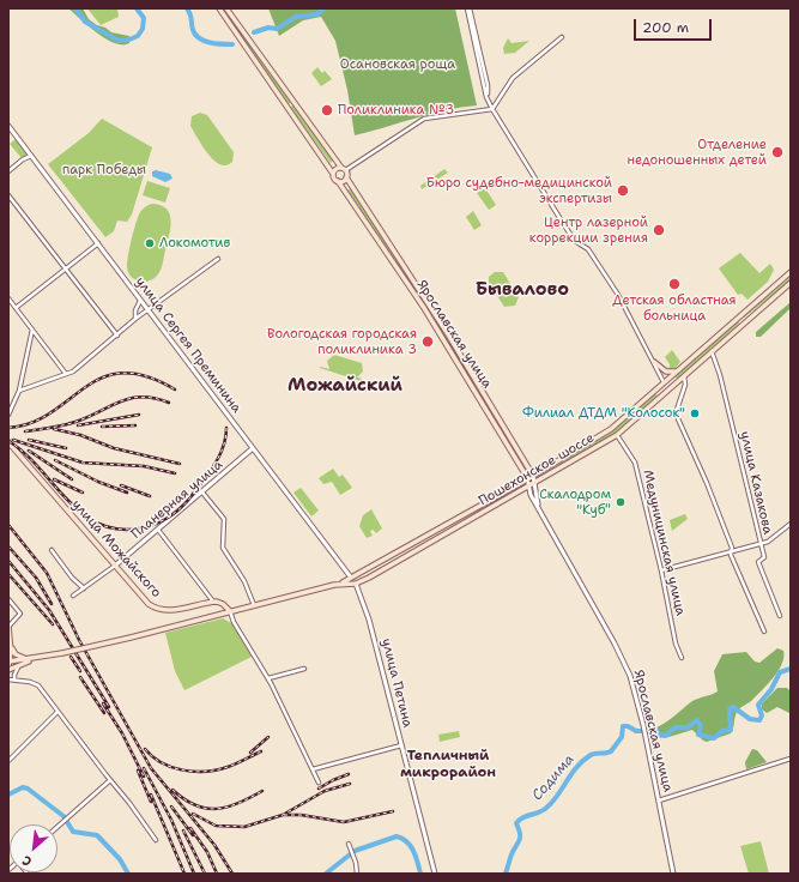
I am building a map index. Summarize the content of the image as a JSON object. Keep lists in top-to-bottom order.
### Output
{
  "streets": {
    "main road": ["Ярославская улица", "Пошехонское шоссе", "улица Можайского"],
    "street": [
      "улица Сергея Преминина",
      "улица Казакова",
      "Планерная улица",
      "Медуницинская улица",
      "улица Петина"
    ]
  },
  "crossings": [
    ["Ярославская улица", "Пошехонское шоссе"],
    ["улица Сергея Преминина", "Пошехонское шоссе"],
    ["улица Сергея Преминина", "Планерная улица"],
    ["Пошехонское шоссе", "улица Казакова"],
    ["Пошехонское шоссе", "Медуницинская улица"],
    ["Пошехонское шоссе", "улица Петина"],
    ["Планерная улица", "улица Можайского"]
  ],
  "districts": ["Бывалово", "Можайский", "Тепличный микрорайон"],
  "water": ["Содима"],
  "parks": ["Осановская роща", "парк Победы"],
  "places": [
    "Поликлиника №3",
    "Отделение недоношенных детей",
    "Бюро судебно-медицинской экспертизы",
    "Центр лазерной коррекции зрения",
    "Локомотив",
    "Детская областная больница",
    "Вологодская городская поликлиника 3",
    "Филиал ДТДМ \"Колосок\"",
    "Скалодром \"Куб\""
  ],
  "scale_bar": "200 m",
  "north": "bottom left"
}
